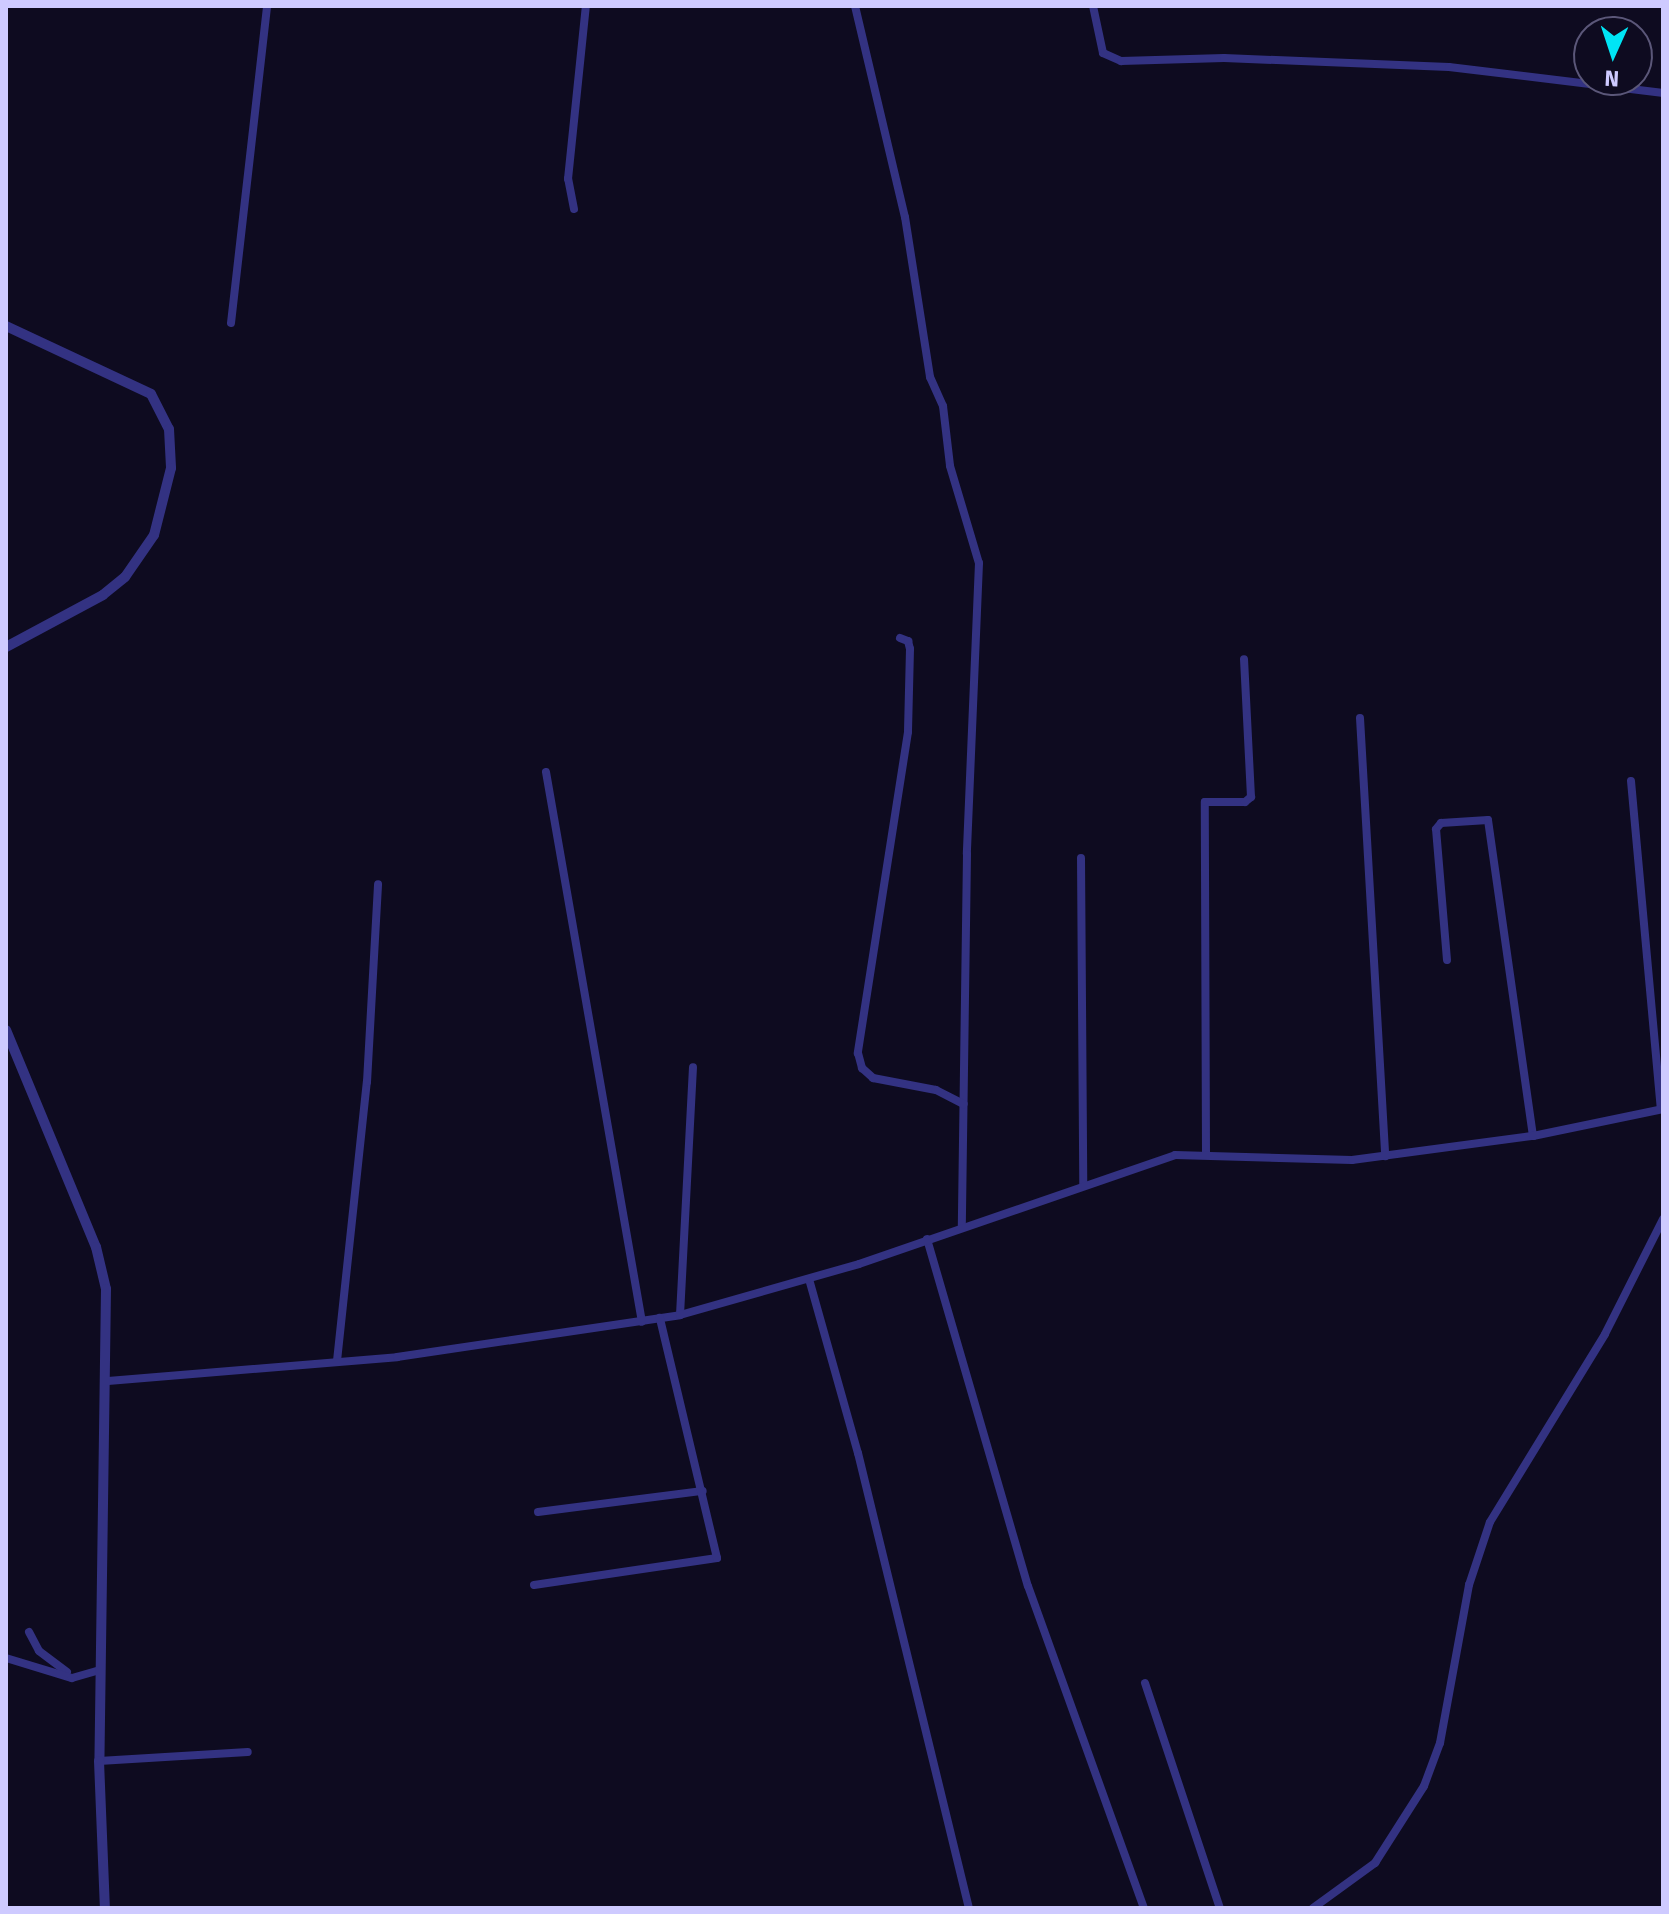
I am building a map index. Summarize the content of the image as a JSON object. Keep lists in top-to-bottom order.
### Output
{
  "north": "bottom"
}
